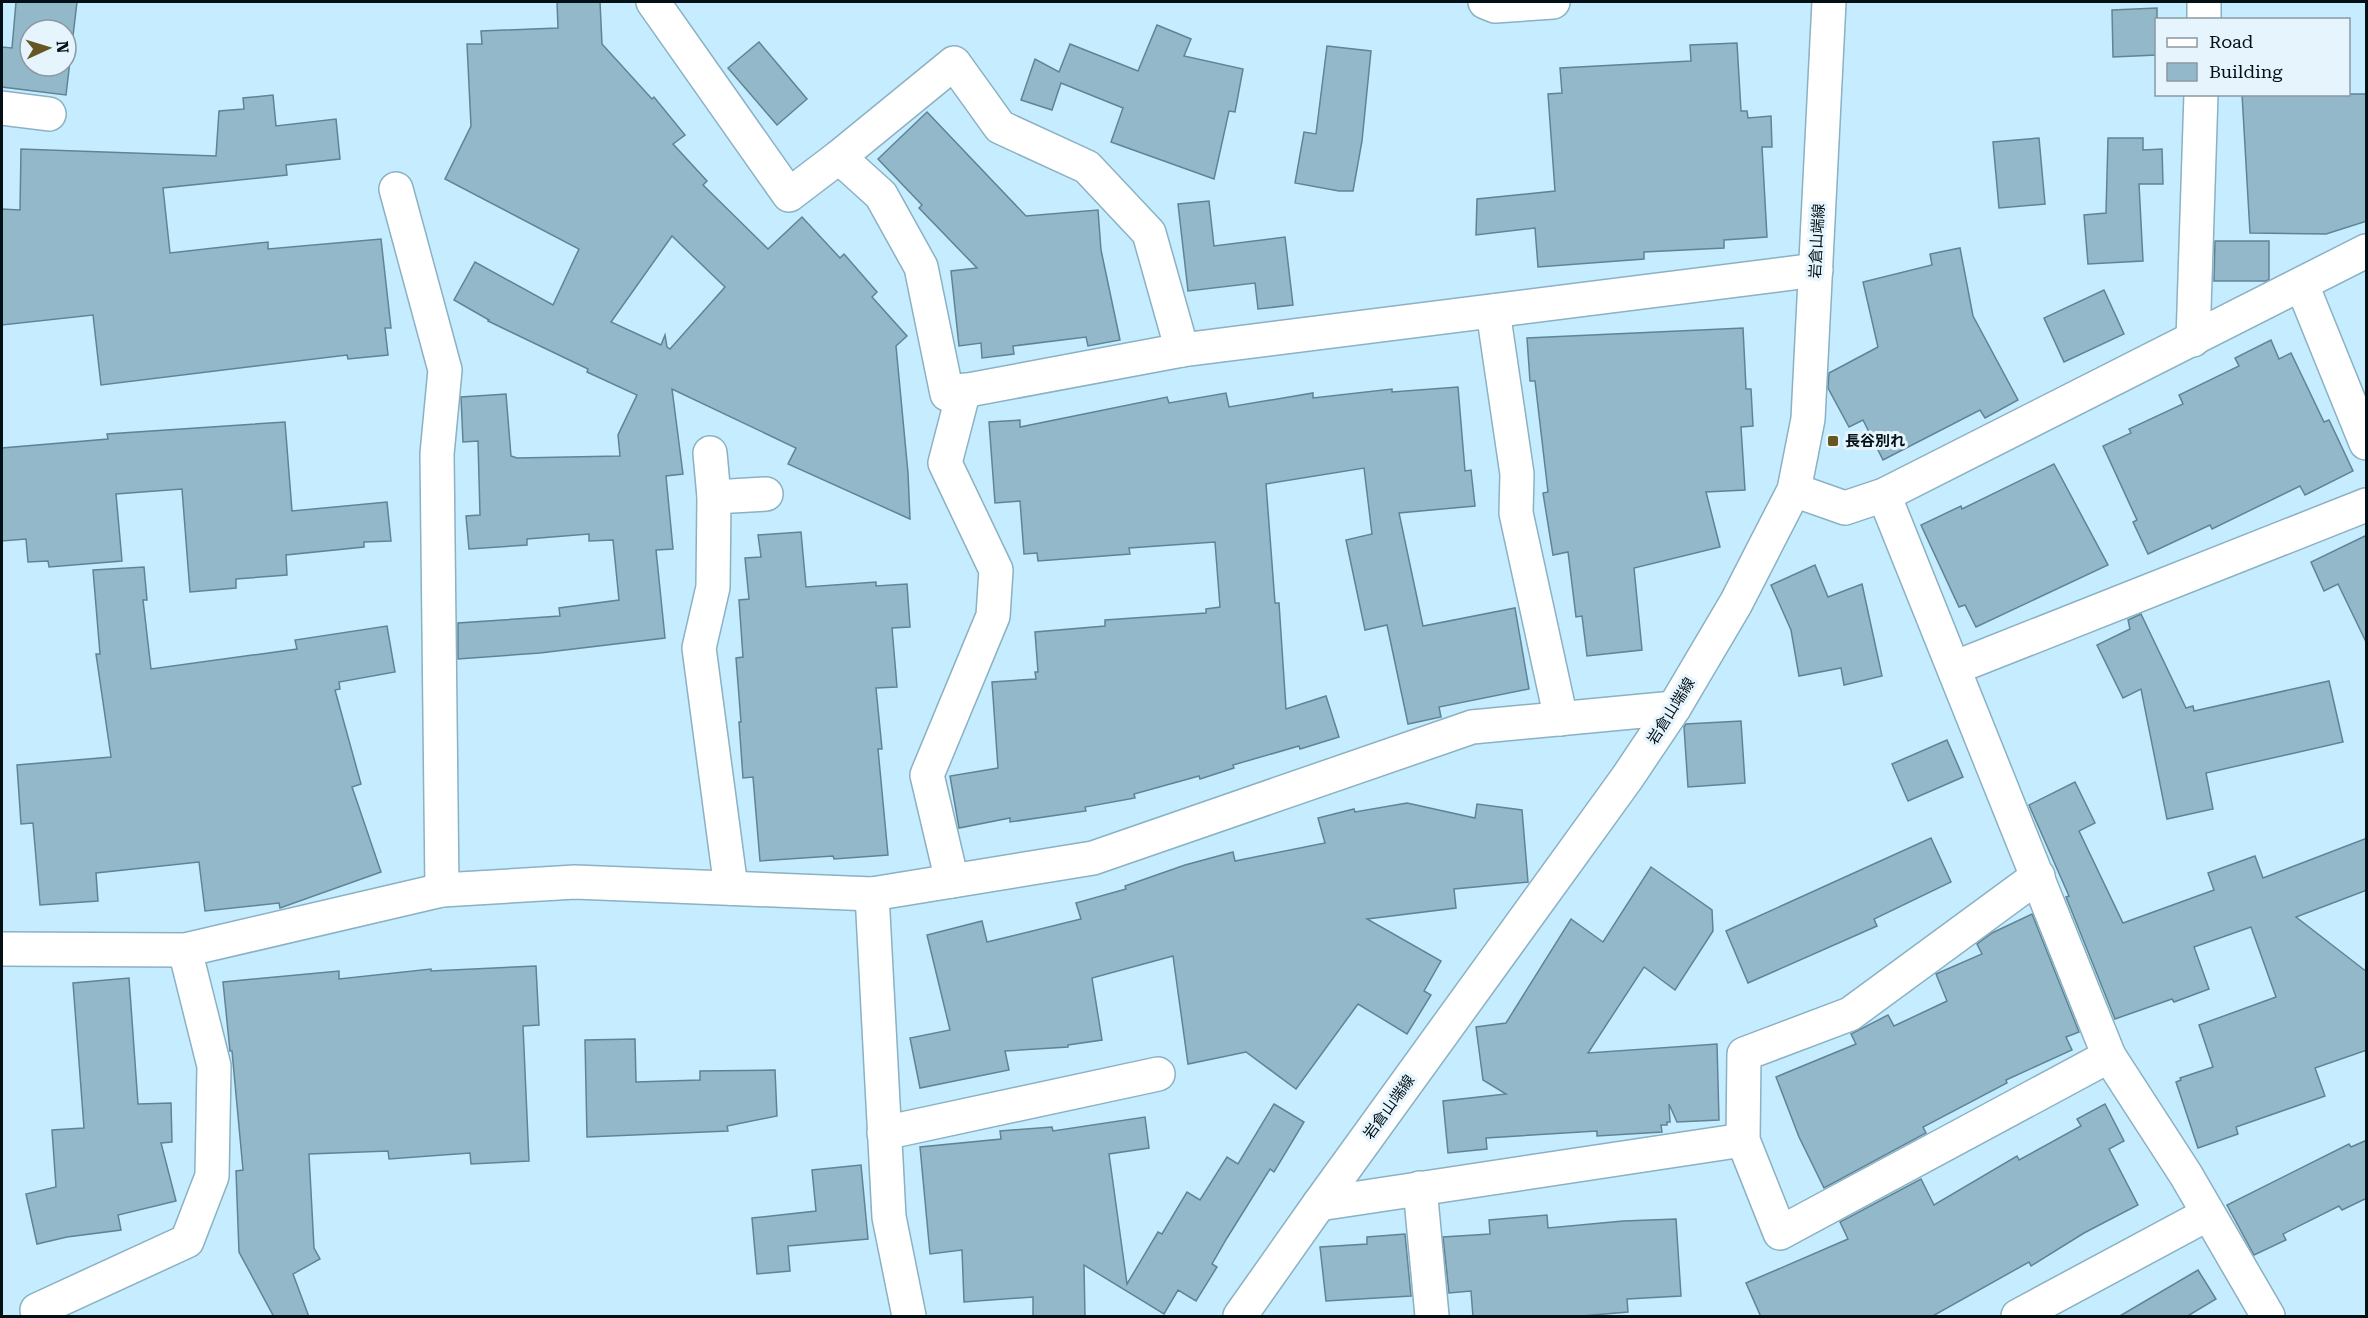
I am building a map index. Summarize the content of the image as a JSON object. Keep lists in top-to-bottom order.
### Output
{
  "streets": {
    "street": ["岩倉山端線"]
  },
  "places": {
    "transit": ["長谷別れ"]
  },
  "legend": ["Road", "Building"],
  "north": "right"
}
